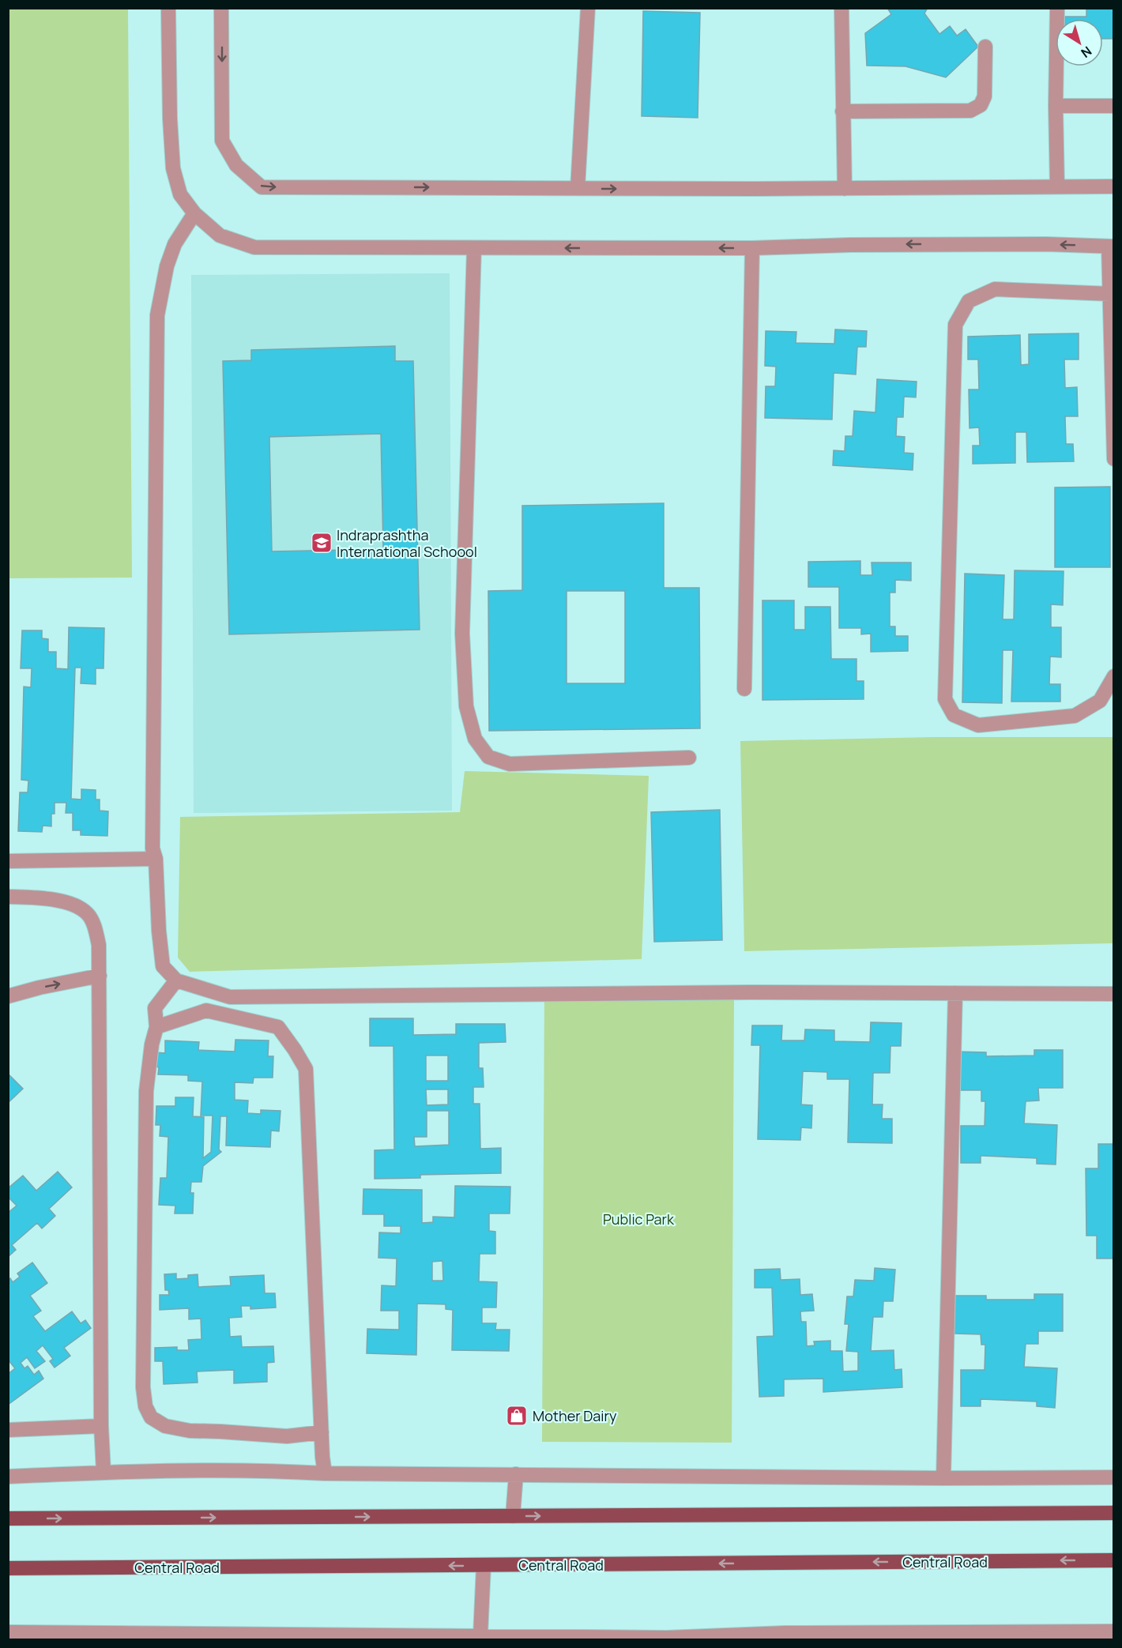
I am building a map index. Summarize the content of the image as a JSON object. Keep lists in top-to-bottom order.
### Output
{
  "streets": {
    "main road": ["Central Road"]
  },
  "parks": ["Public Park"],
  "places": {
    "school or university": ["Indraprashtha International Schoool"],
    "shop": ["Mother Dairy"]
  },
  "north": "bottom right"
}
